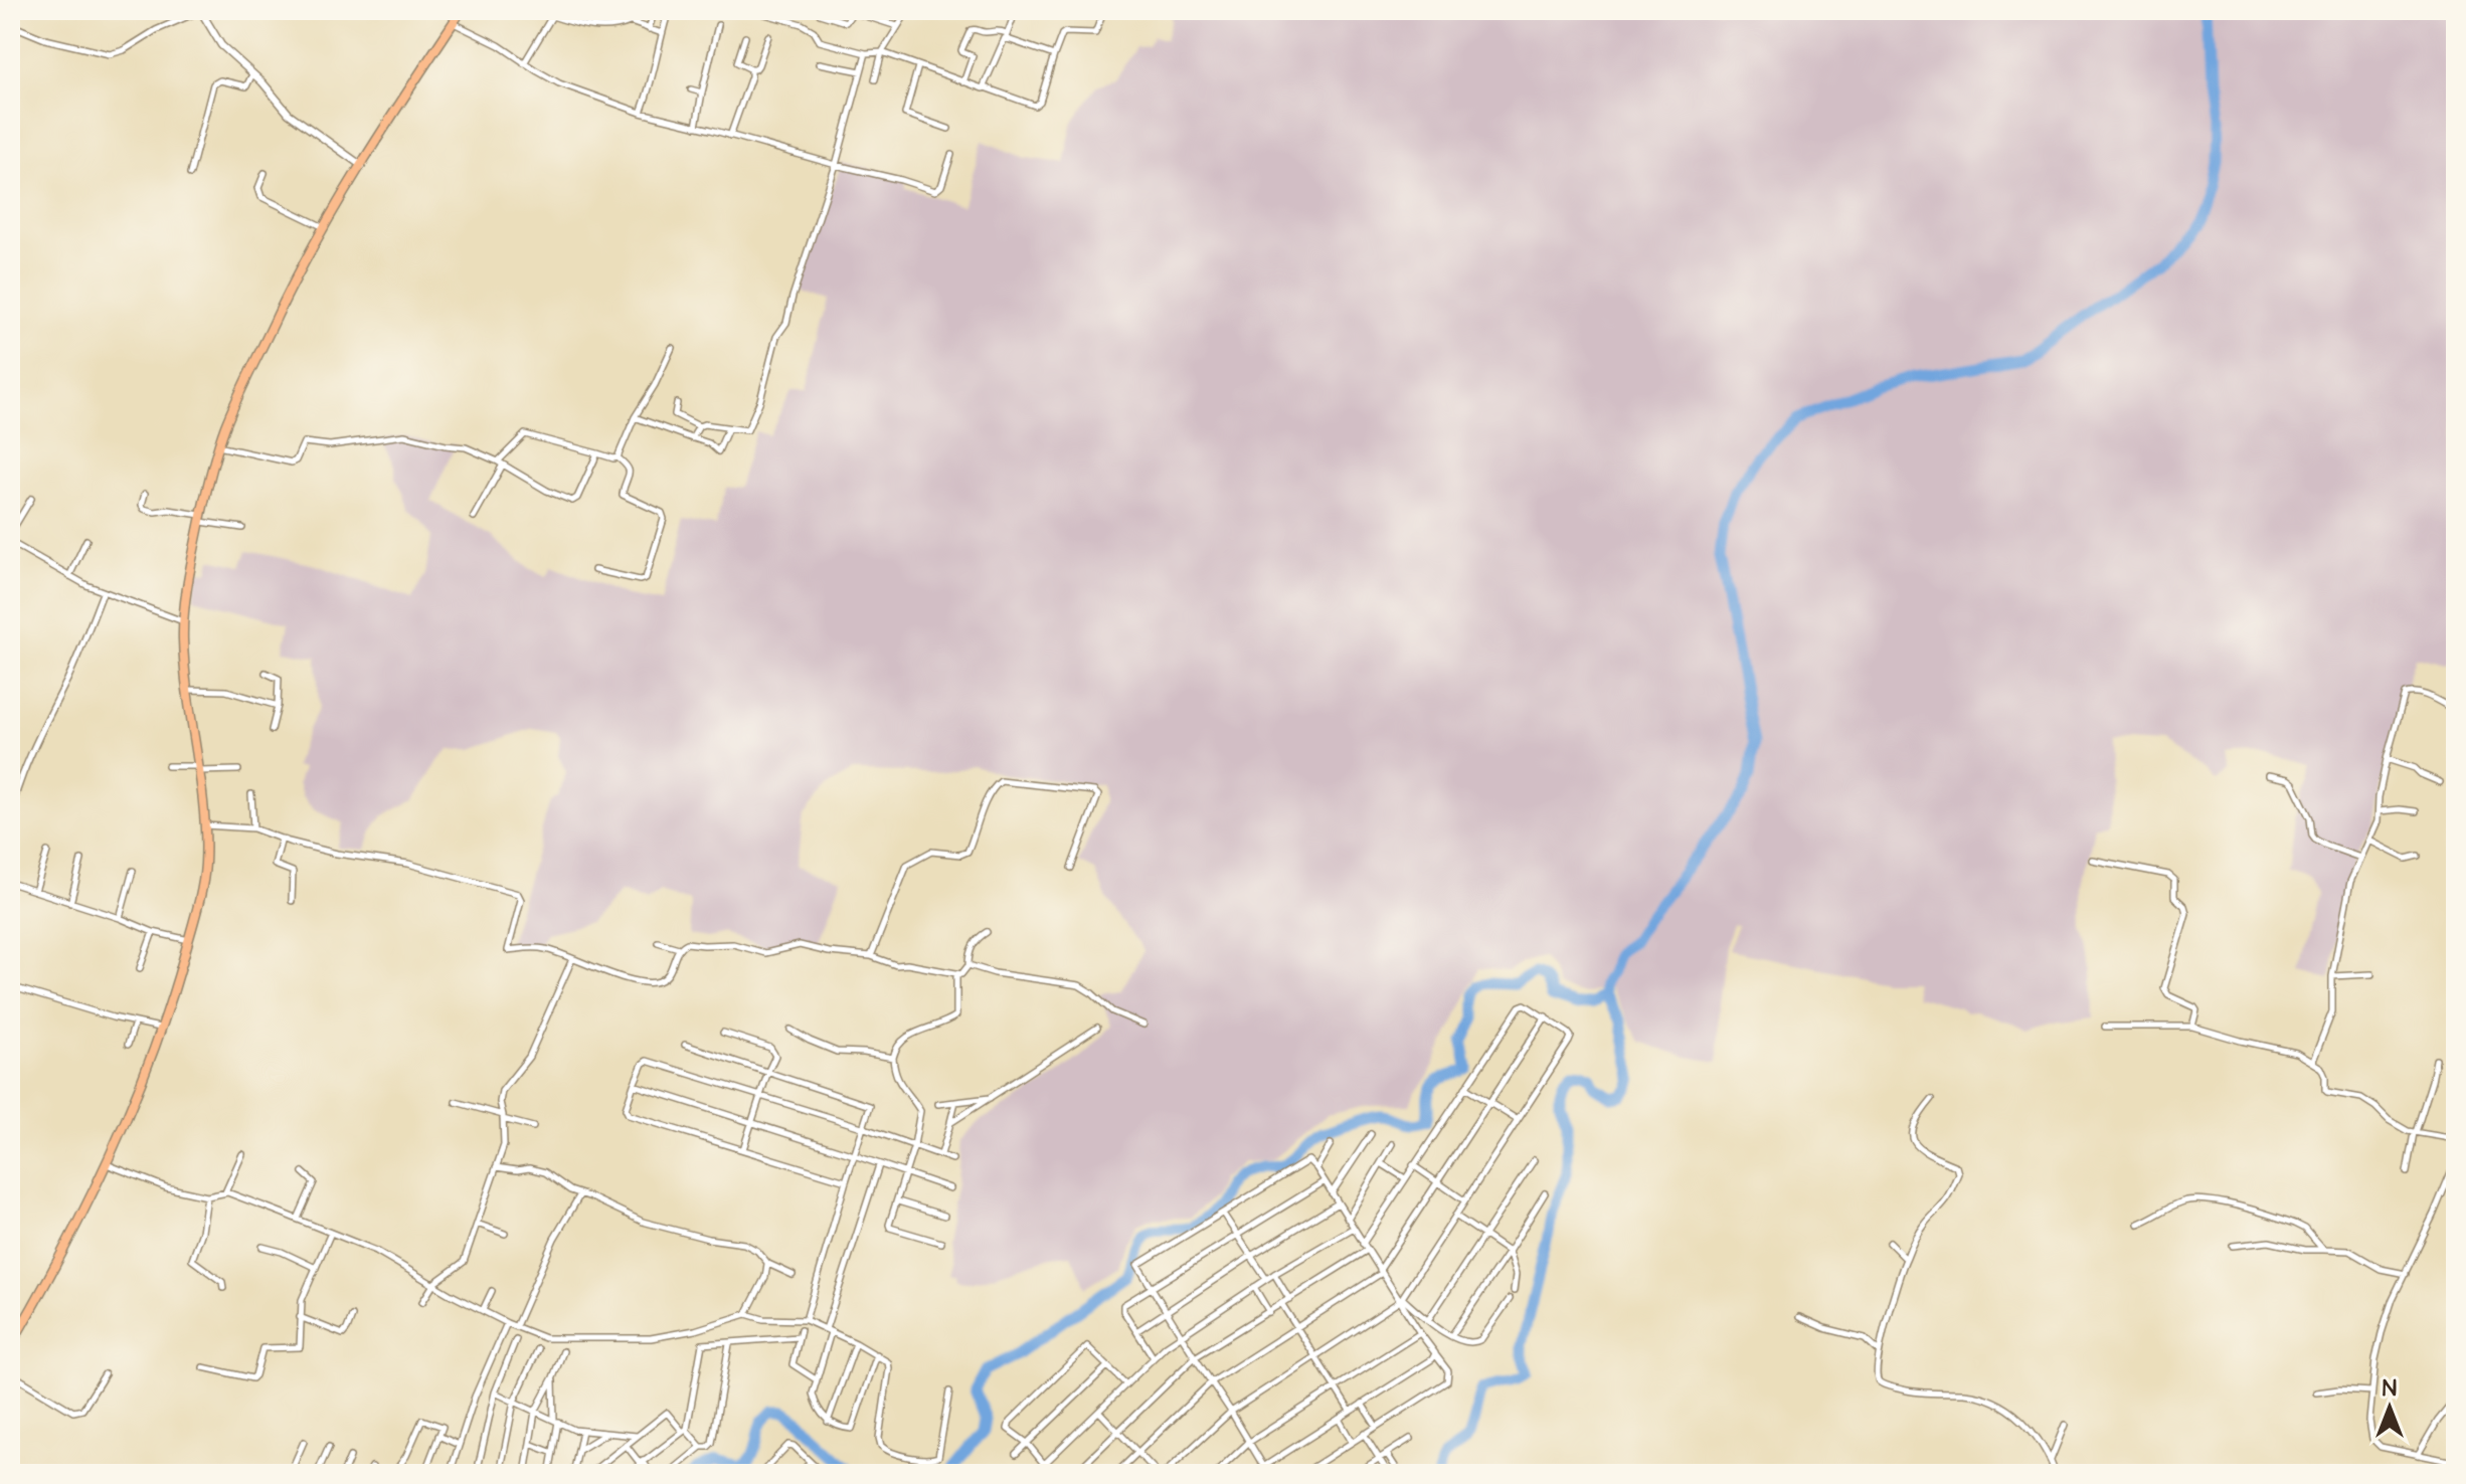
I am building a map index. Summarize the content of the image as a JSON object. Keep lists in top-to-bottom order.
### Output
{
  "north": "top"
}
